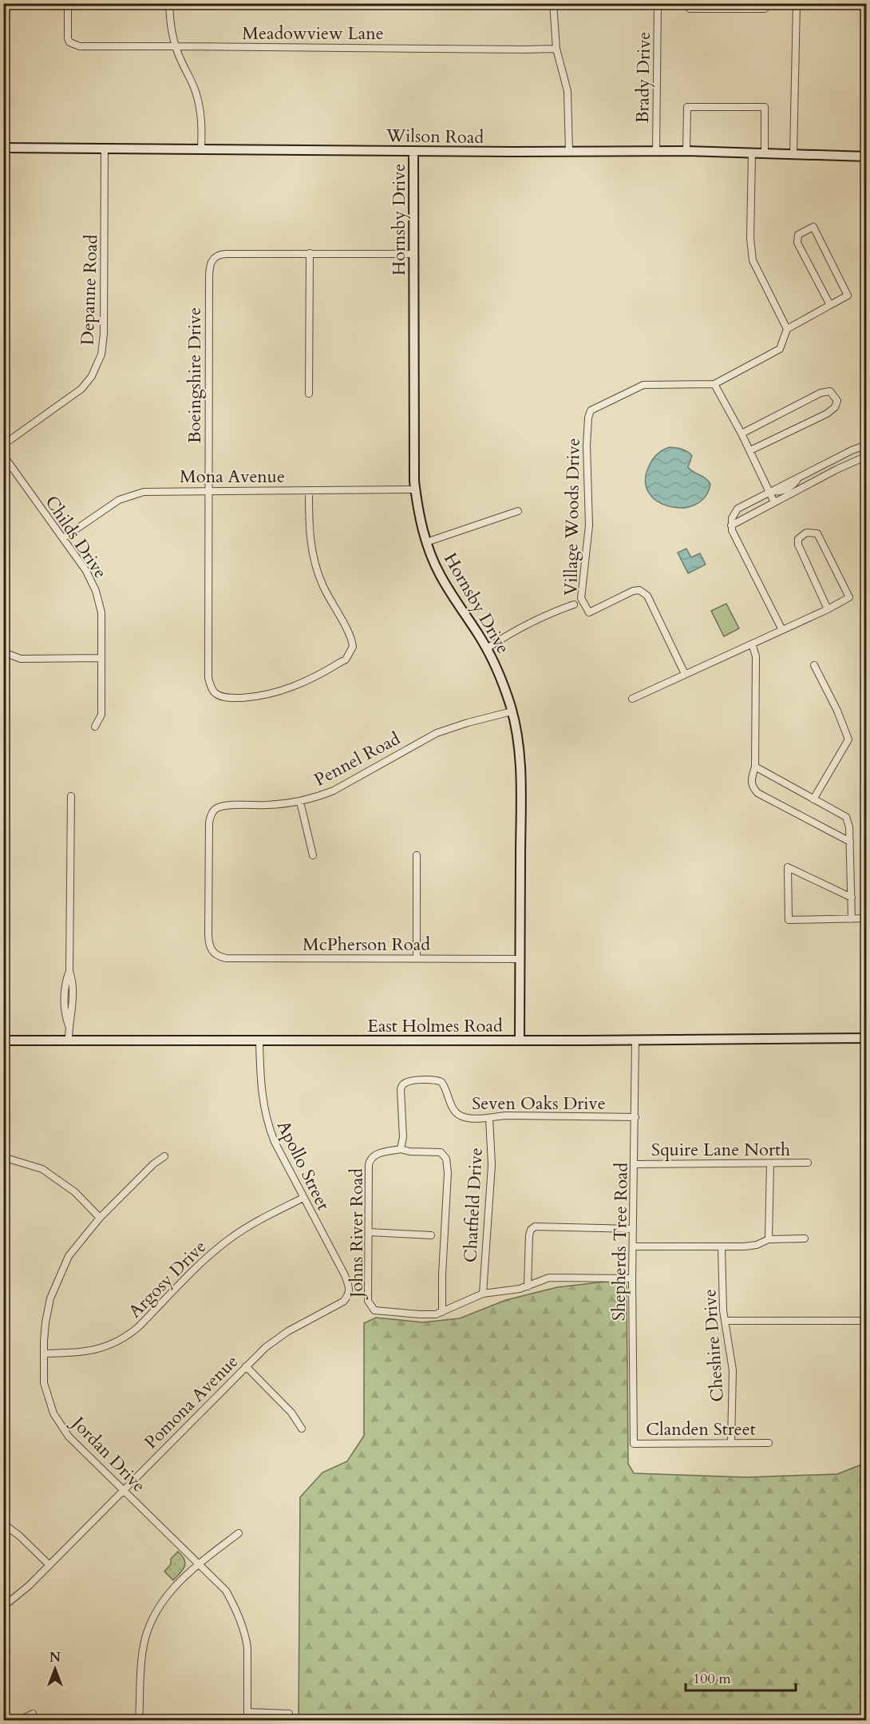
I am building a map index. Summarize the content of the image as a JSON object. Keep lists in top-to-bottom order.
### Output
{
  "streets": {
    "street": [
      "Meadowview Lane",
      "Brady Drive",
      "Wilson Road",
      "Hornsby Drive",
      "Depanne Road",
      "Boeingshire Drive",
      "Mona Avenue",
      "Village Woods Drive",
      "Childs Drive",
      "Pennel Road",
      "McPherson Road",
      "East Holmes Road",
      "Seven Oaks Drive",
      "Squire Lane North",
      "Apollo Street",
      "Chatfield Drive",
      "Johns River Road",
      "Shepherds Tree Road",
      "Argosy Drive",
      "Cheshire Drive",
      "Pomona Avenue",
      "Clanden Street",
      "Jordan Drive"
    ]
  },
  "crossings": [
    ["Brady Drive", "Wilson Road"],
    ["Wilson Road", "Hornsby Drive"],
    ["Wilson Road", "Depanne Road"],
    ["Hornsby Drive", "Boeingshire Drive"],
    ["Hornsby Drive", "Mona Avenue"],
    ["Hornsby Drive", "Pennel Road"],
    ["Hornsby Drive", "McPherson Road"],
    ["Hornsby Drive", "East Holmes Road"],
    ["Boeingshire Drive", "Mona Avenue"],
    ["Mona Avenue", "Childs Drive"],
    ["Pennel Road", "McPherson Road"],
    ["East Holmes Road", "Apollo Street"],
    ["East Holmes Road", "Shepherds Tree Road"],
    ["Seven Oaks Drive", "Chatfield Drive"],
    ["Seven Oaks Drive", "Johns River Road"],
    ["Seven Oaks Drive", "Shepherds Tree Road"],
    ["Squire Lane North", "Shepherds Tree Road"],
    ["Apollo Street", "Argosy Drive"],
    ["Apollo Street", "Pomona Avenue"],
    ["Shepherds Tree Road", "Clanden Street"],
    ["Argosy Drive", "Jordan Drive"],
    ["Cheshire Drive", "Clanden Street"],
    ["Pomona Avenue", "Jordan Drive"]
  ],
  "scale_bar": "100 m",
  "north": "top"
}
